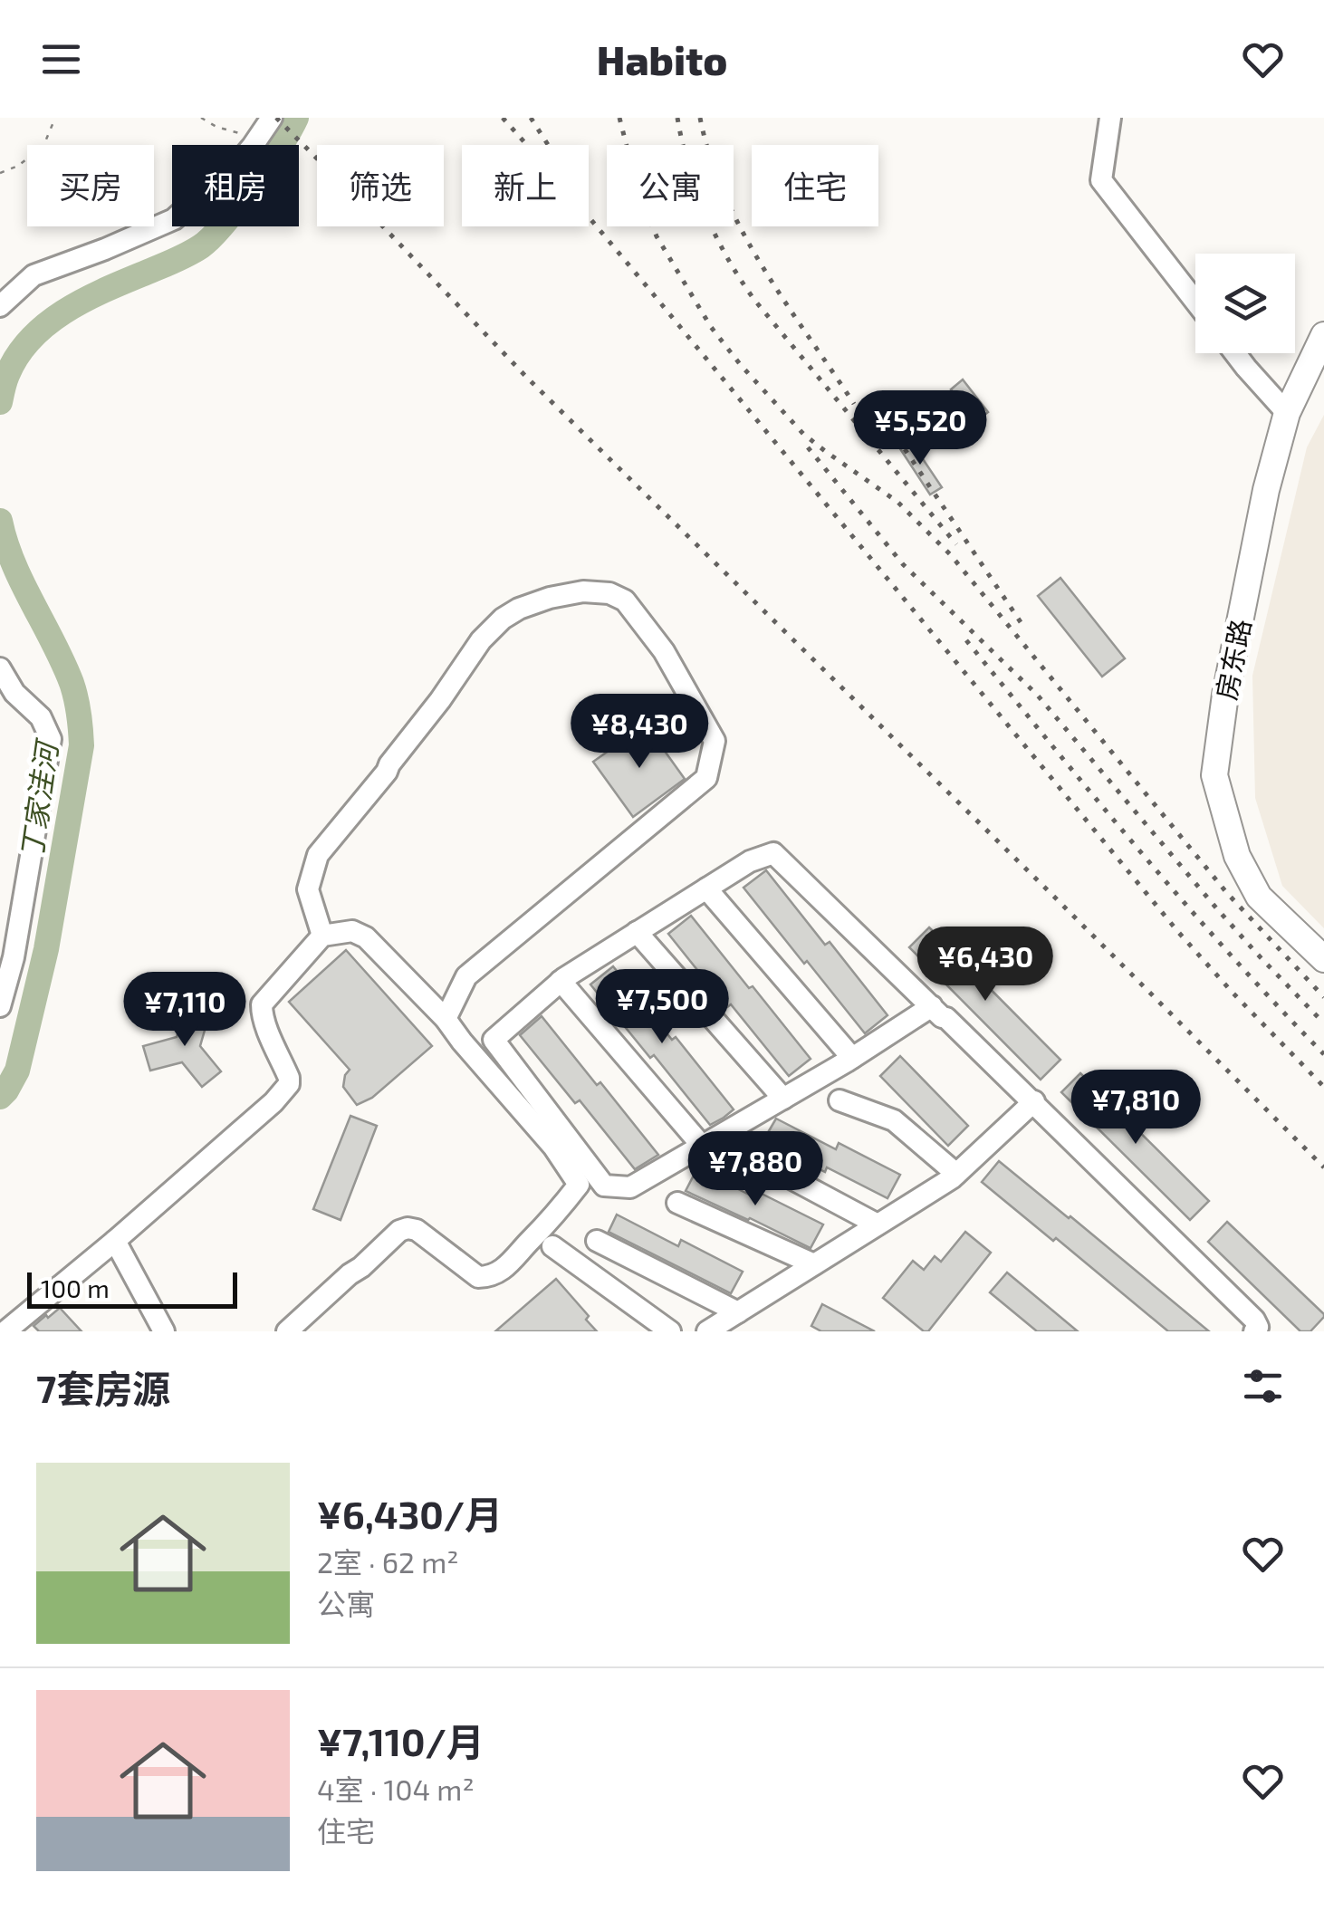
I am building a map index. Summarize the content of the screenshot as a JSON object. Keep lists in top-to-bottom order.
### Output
{
  "streets": {
    "main road": ["房东路"]
  },
  "water": ["丁家洼河"],
  "scale_bar": "100 m",
  "page": {
    "header": "Habito",
    "chip": [
      "买房",
      "租房",
      "筛选",
      "新上",
      "公寓",
      "住宅"
    ],
    "price": [
      "¥5,520",
      "¥8,430",
      "¥6,430",
      "¥7,500",
      "¥7,110",
      "¥7,810",
      "¥7,880"
    ],
    "scale": "100 m",
    "heading": "7套房源",
    "list": [
      {
        "name": "¥6,430/月",
        "note": "2室 · 62 m² · 公寓"
      },
      {
        "name": "¥7,110/月",
        "note": "4室 · 104 m² · 住宅"
      }
    ]
  }
}
